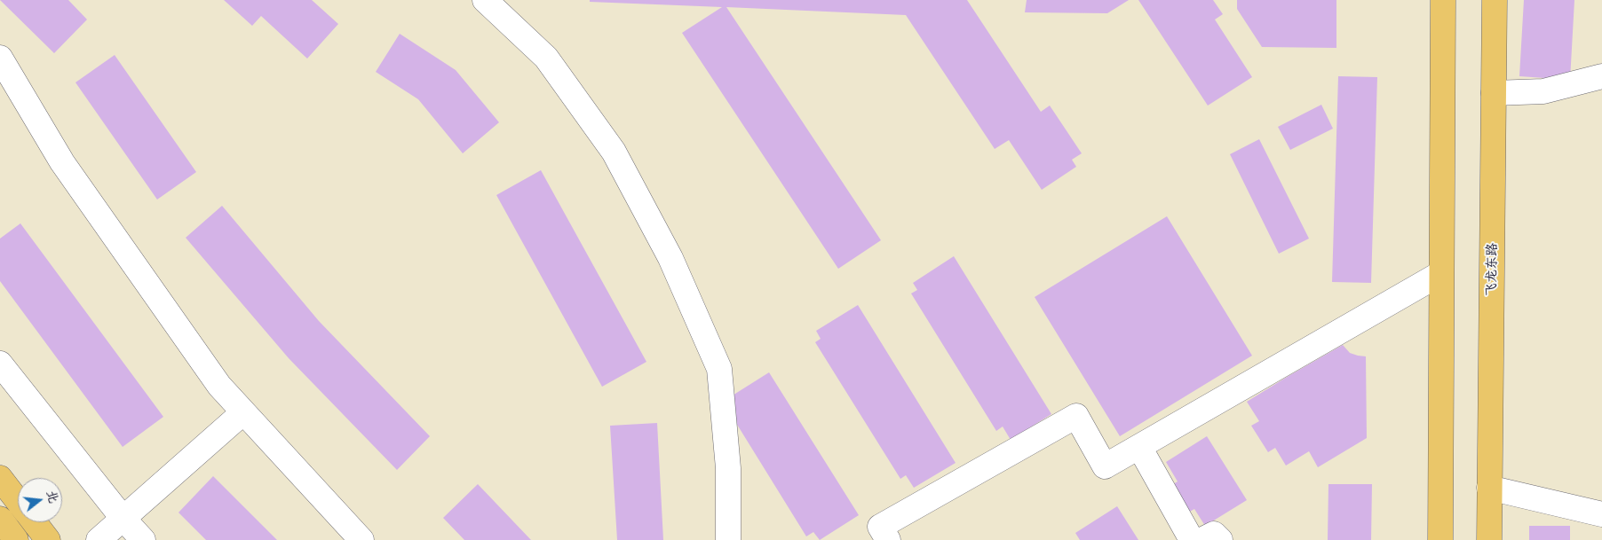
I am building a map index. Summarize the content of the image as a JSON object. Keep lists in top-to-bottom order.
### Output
{
  "streets": {
    "main road": ["飞龙东路"]
  },
  "north": "right"
}
